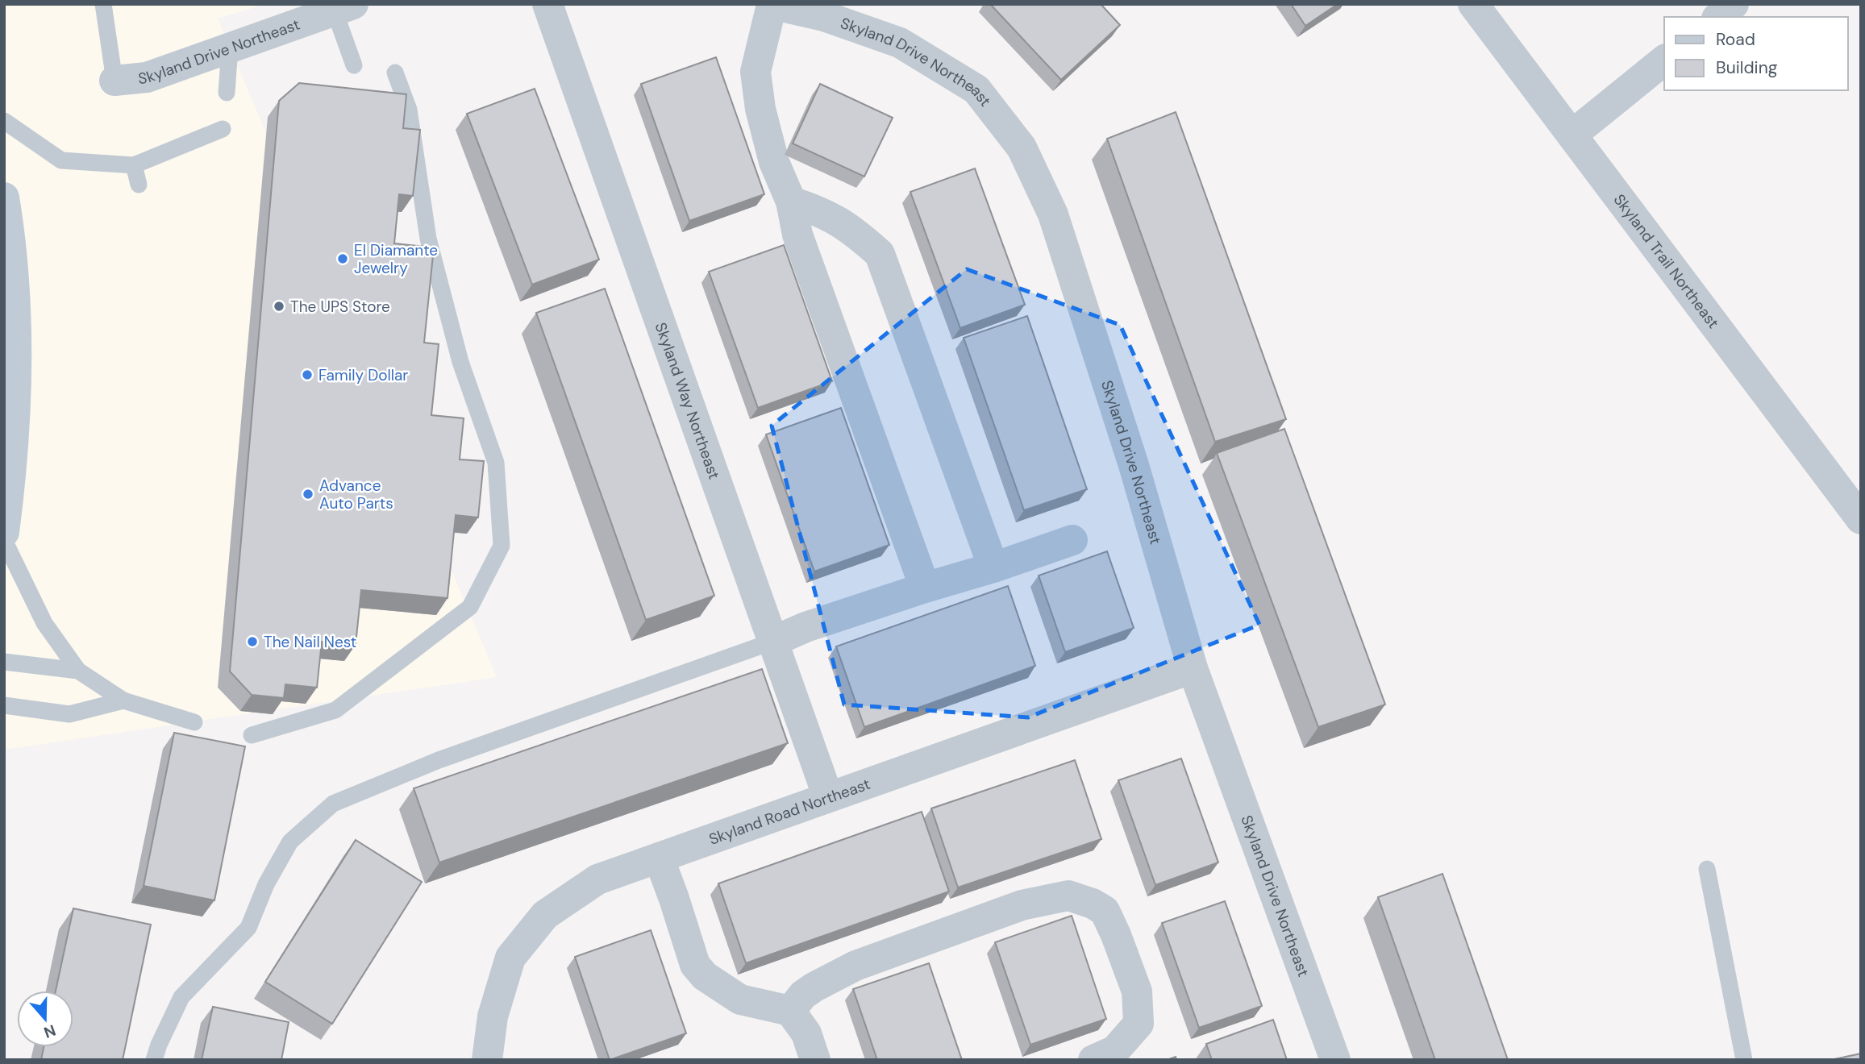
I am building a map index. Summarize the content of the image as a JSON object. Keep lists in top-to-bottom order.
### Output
{
  "streets": {
    "street": [
      "Skyland Drive Northeast",
      "Skyland Trail Northeast",
      "Skyland Way Northeast",
      "Skyland Road Northeast"
    ]
  },
  "crossings": [
    ["Skyland Drive Northeast", "Skyland Road Northeast"],
    ["Skyland Way Northeast", "Skyland Road Northeast"]
  ],
  "places": [
    "El Diamante Jewelry",
    "The UPS Store",
    "Family Dollar",
    "Advance Auto Parts",
    "The Nail Nest"
  ],
  "legend": ["Road", "Building"],
  "north": "bottom"
}
